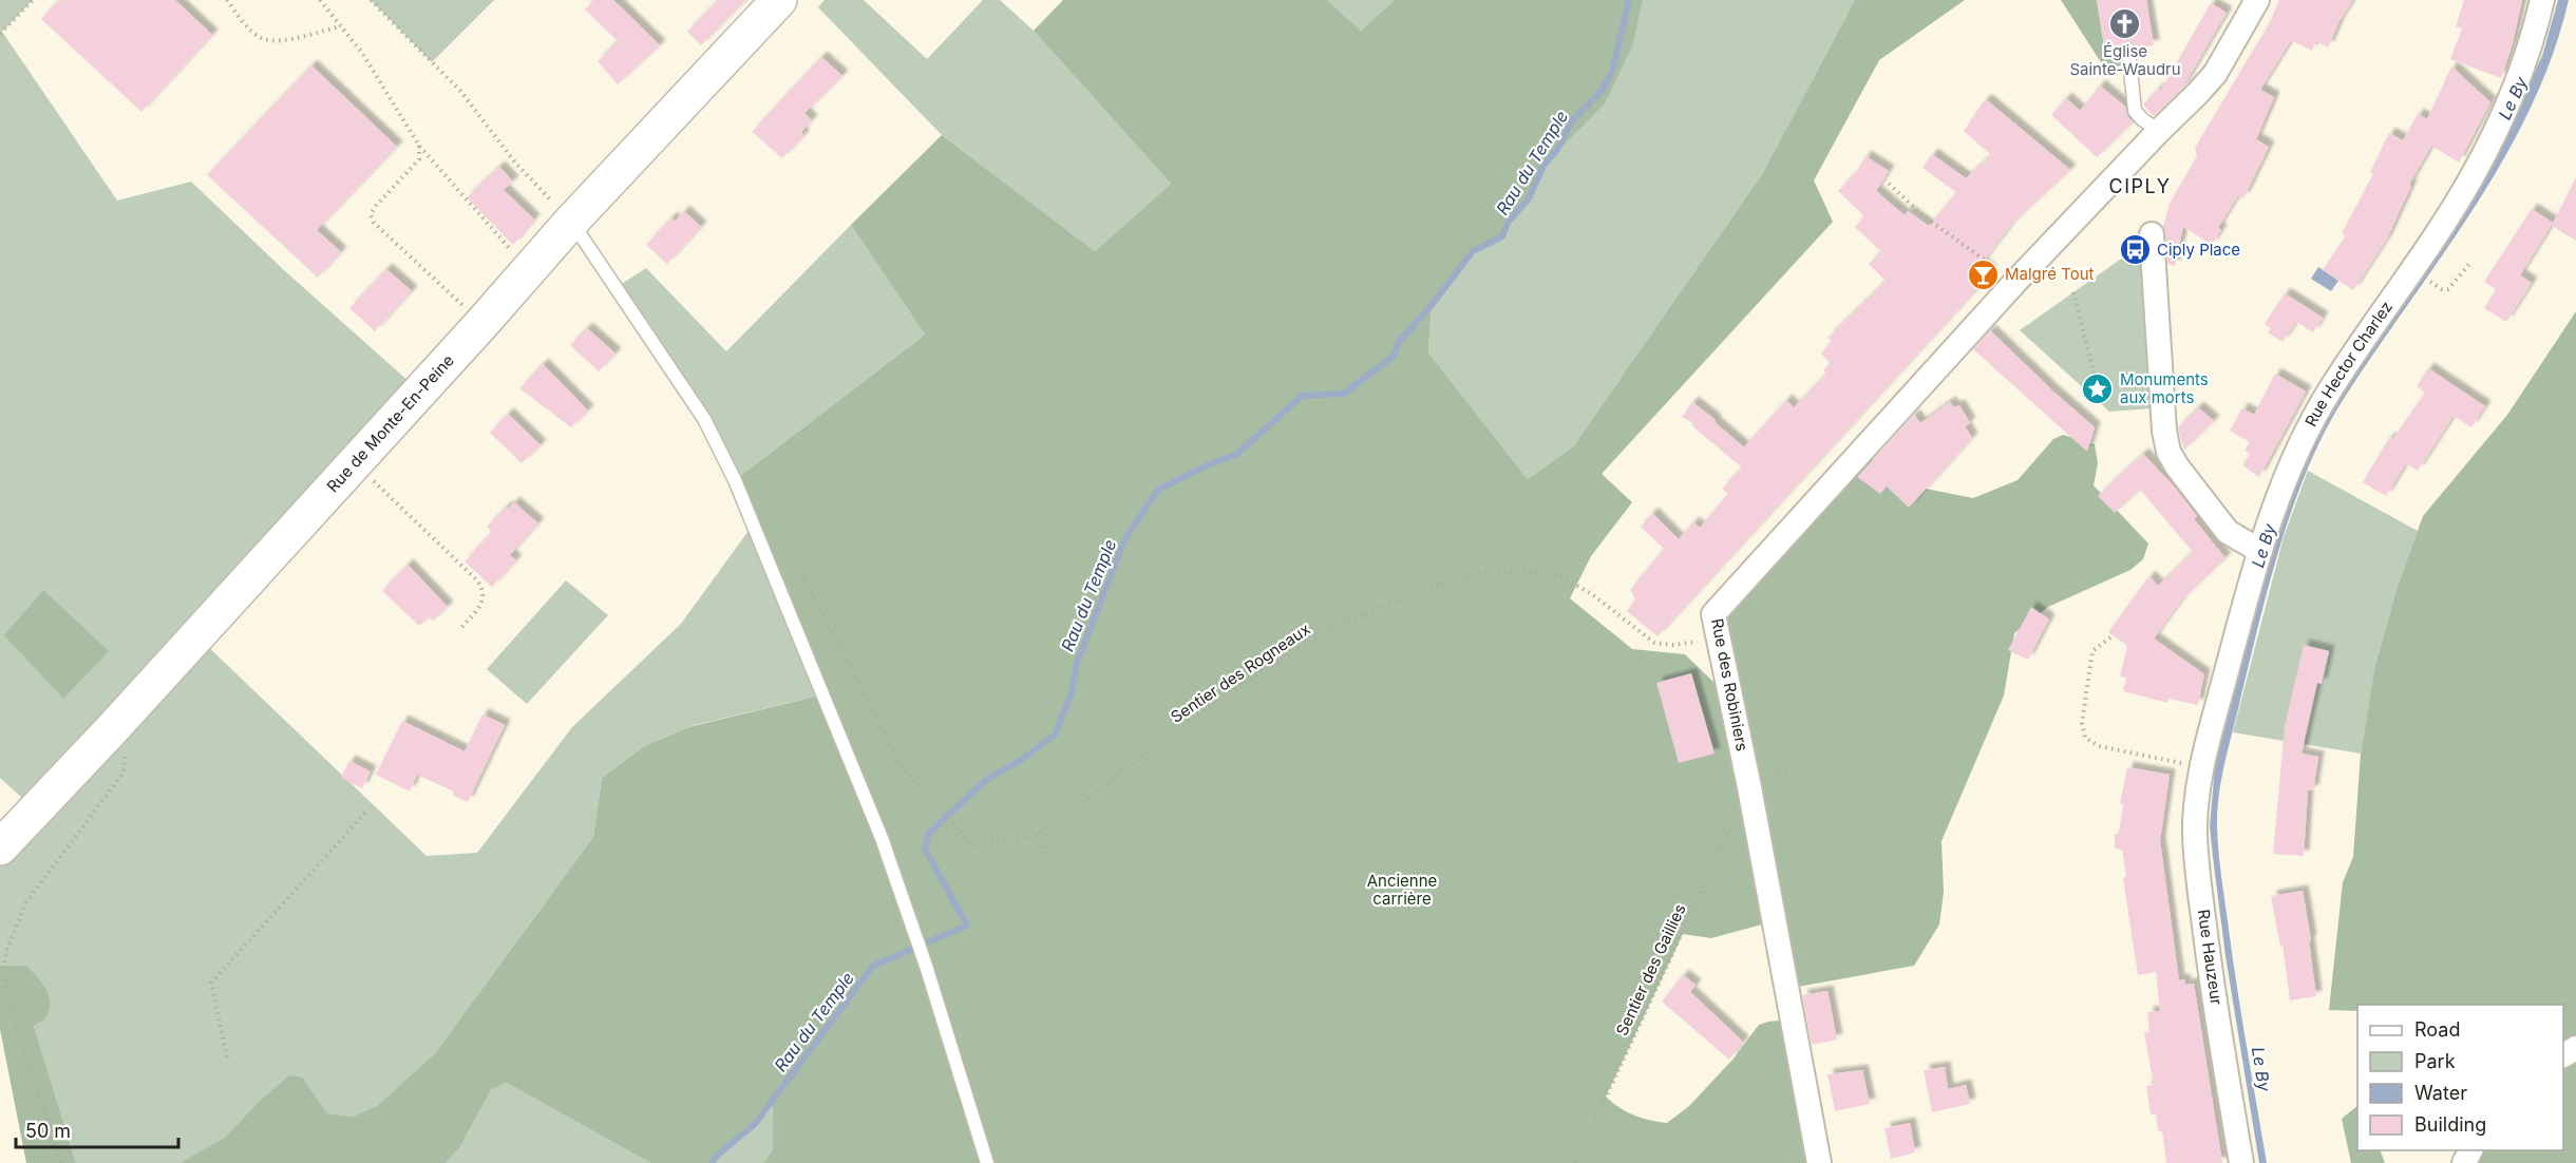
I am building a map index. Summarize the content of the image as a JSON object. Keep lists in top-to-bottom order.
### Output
{
  "streets": {
    "main road": ["Rue de Monte-En-Peine"],
    "street": ["Rue Hector Charlez", "Rue des Robiniers", "Rue Hauzeur"],
    "path": ["Sentier des Rogneaux", "Sentier des Gaillies"]
  },
  "crossings": [
    ["Rue Hector Charlez", "Rue Hauzeur"],
    ["Sentier des Rogneaux", "Rue des Robiniers"],
    ["Rue des Robiniers", "Sentier des Gaillies"]
  ],
  "districts": ["CIPLY"],
  "water": ["Le By", "Rau du Temple"],
  "parks": ["Ancienne carrière"],
  "places": {
    "church": ["Église Sainte-Waudru"],
    "bus stop": ["Ciply Place"],
    "bar": ["Malgré Tout"],
    "place": ["Monuments aux morts"]
  },
  "legend": [
    "Road",
    "Park",
    "Water",
    "Building"
  ],
  "scale_bar": "50 m"
}
